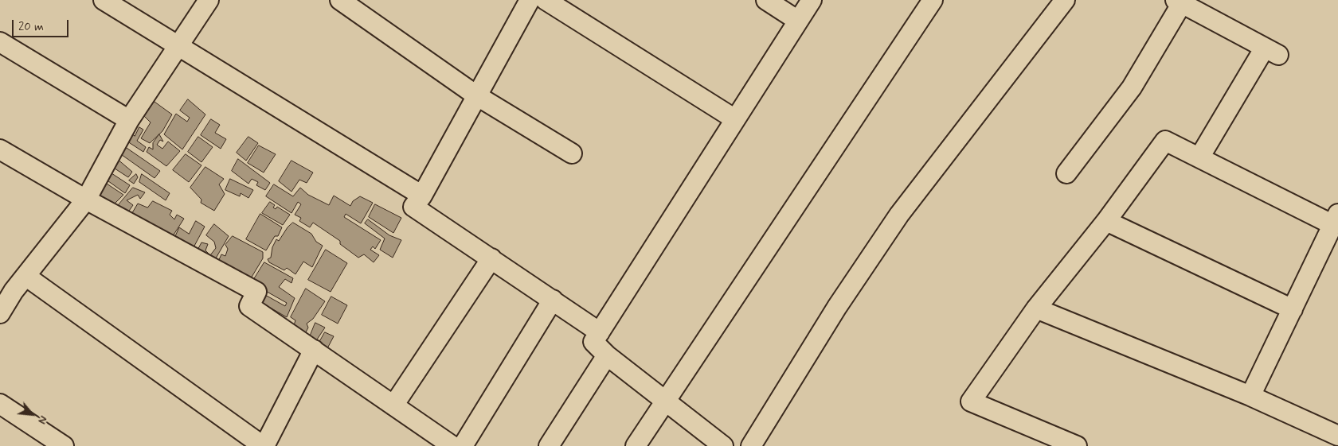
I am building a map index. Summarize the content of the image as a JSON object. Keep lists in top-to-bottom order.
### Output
{
  "scale_bar": "20 m",
  "north": "bottom right"
}
